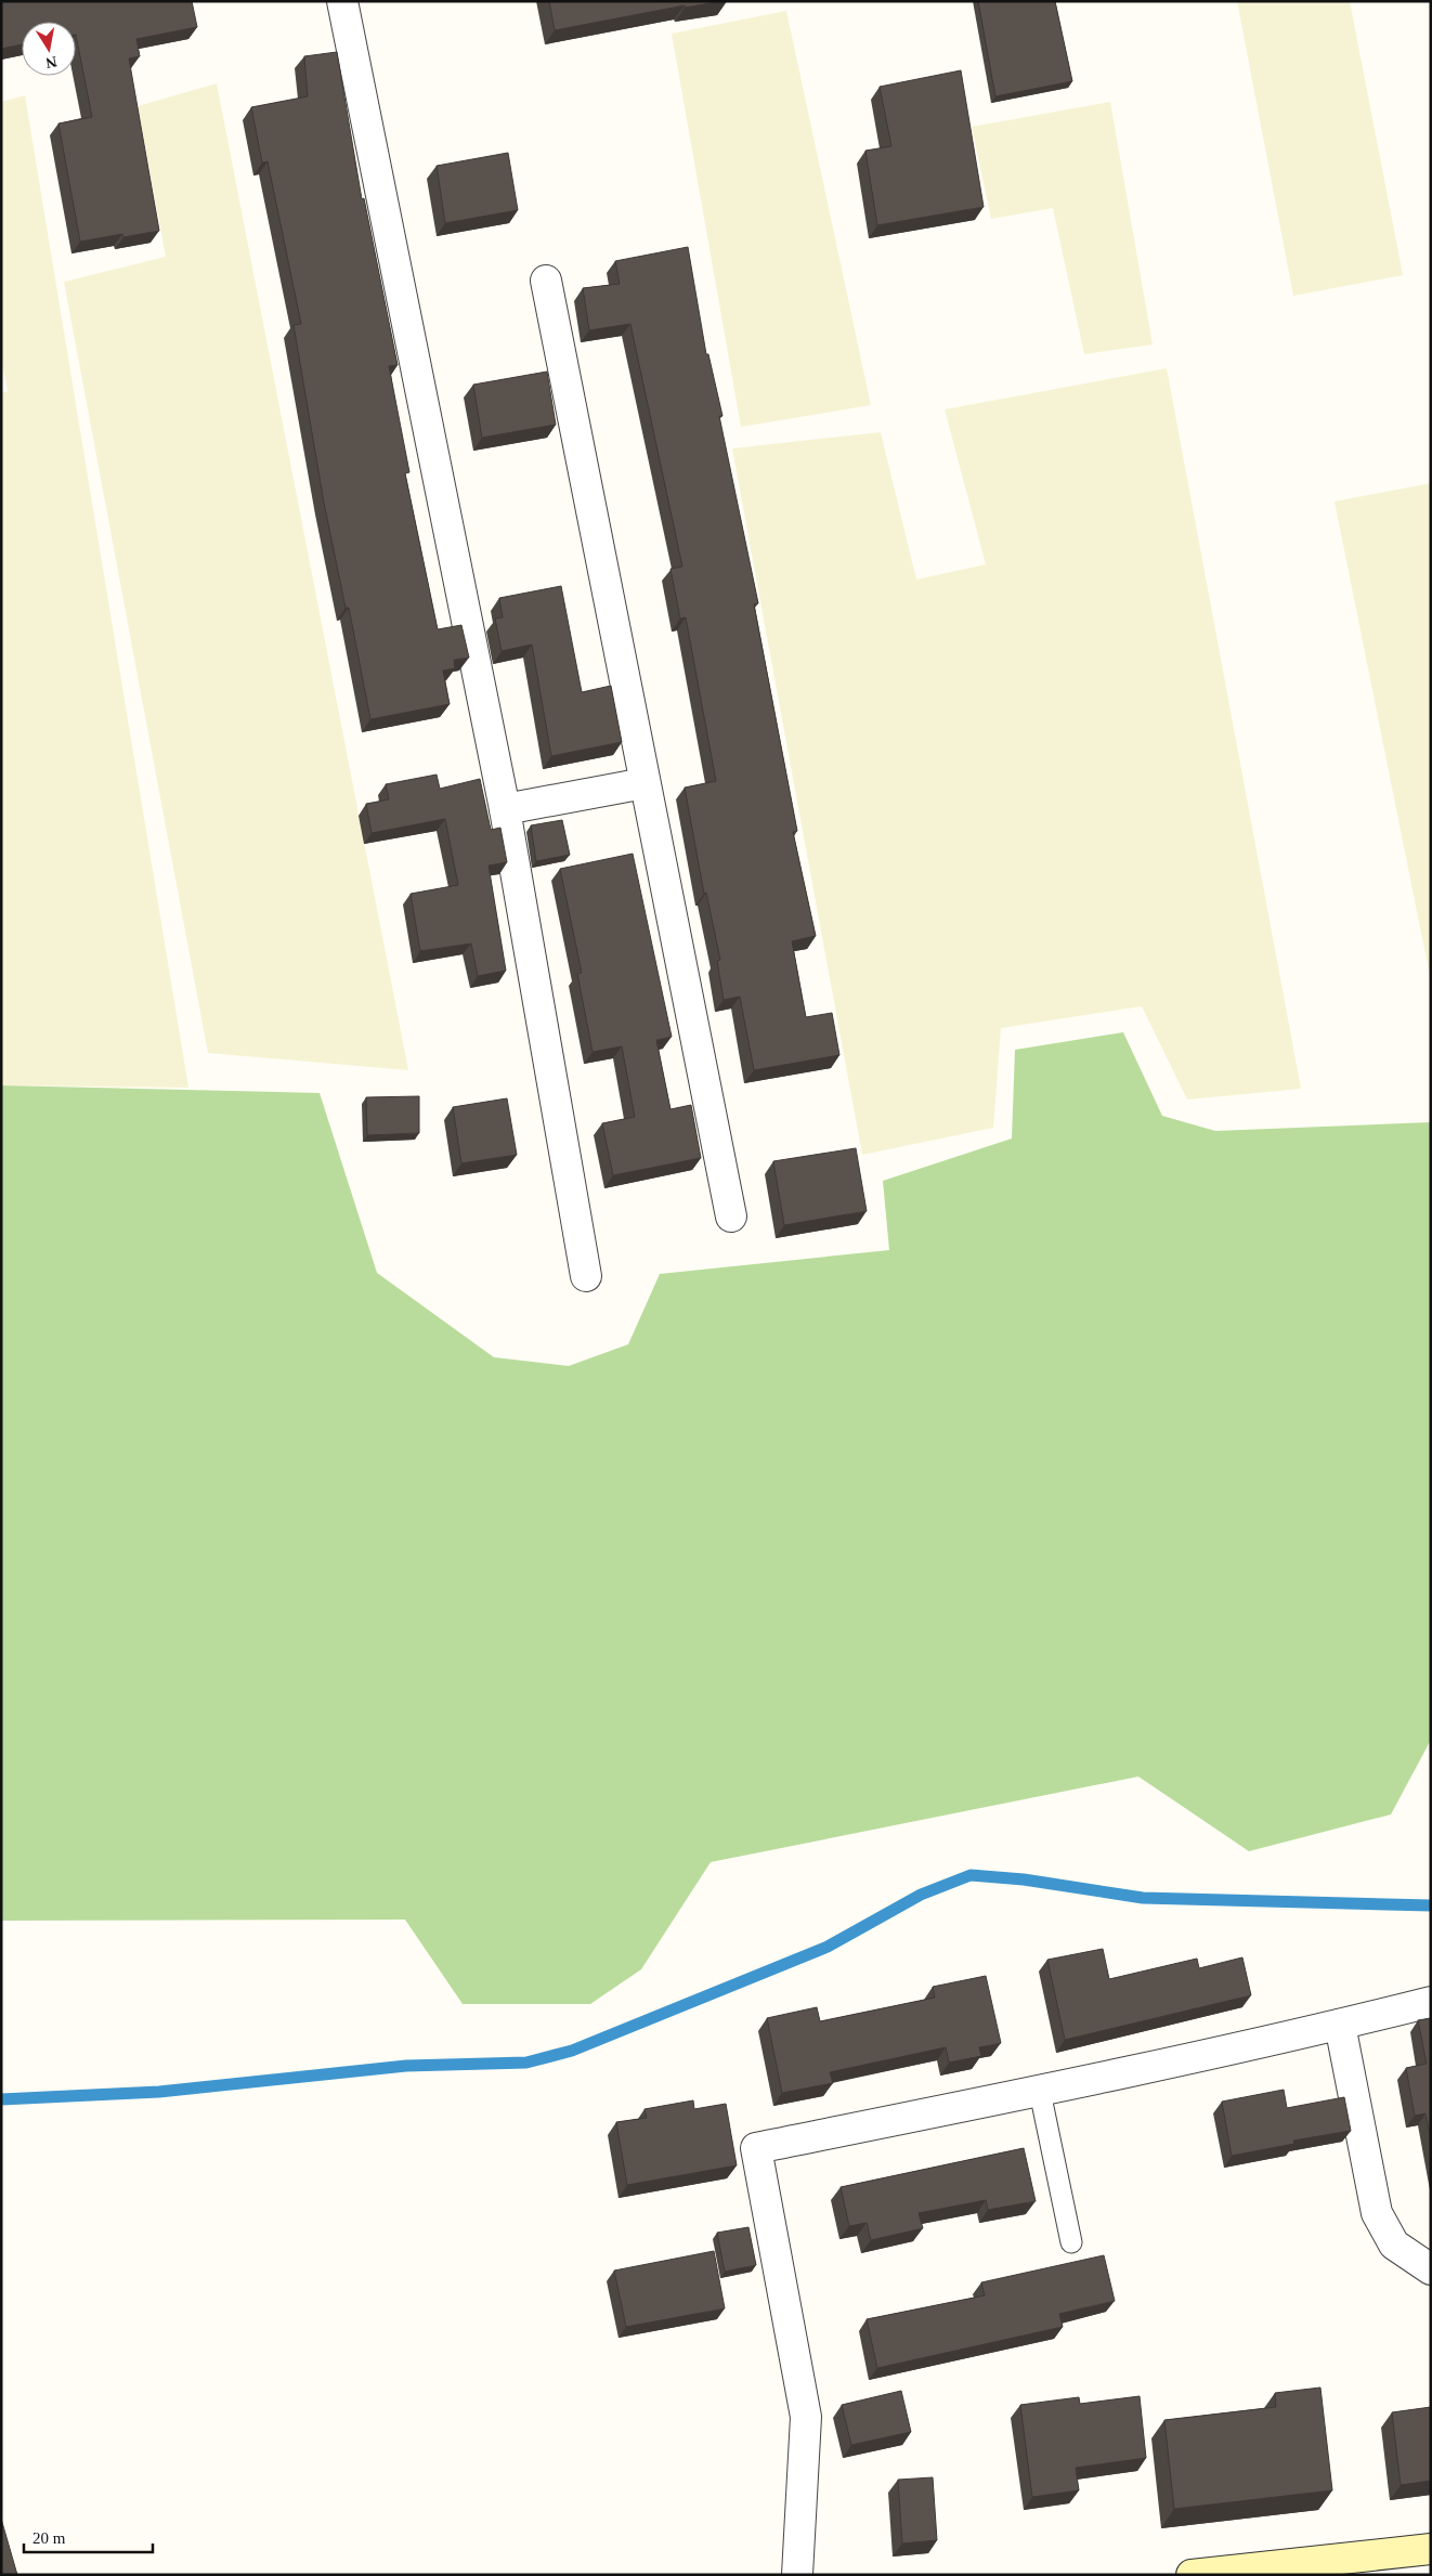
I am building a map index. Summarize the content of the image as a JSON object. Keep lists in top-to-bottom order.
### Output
{
  "scale_bar": "20 m",
  "north": "bottom"
}
